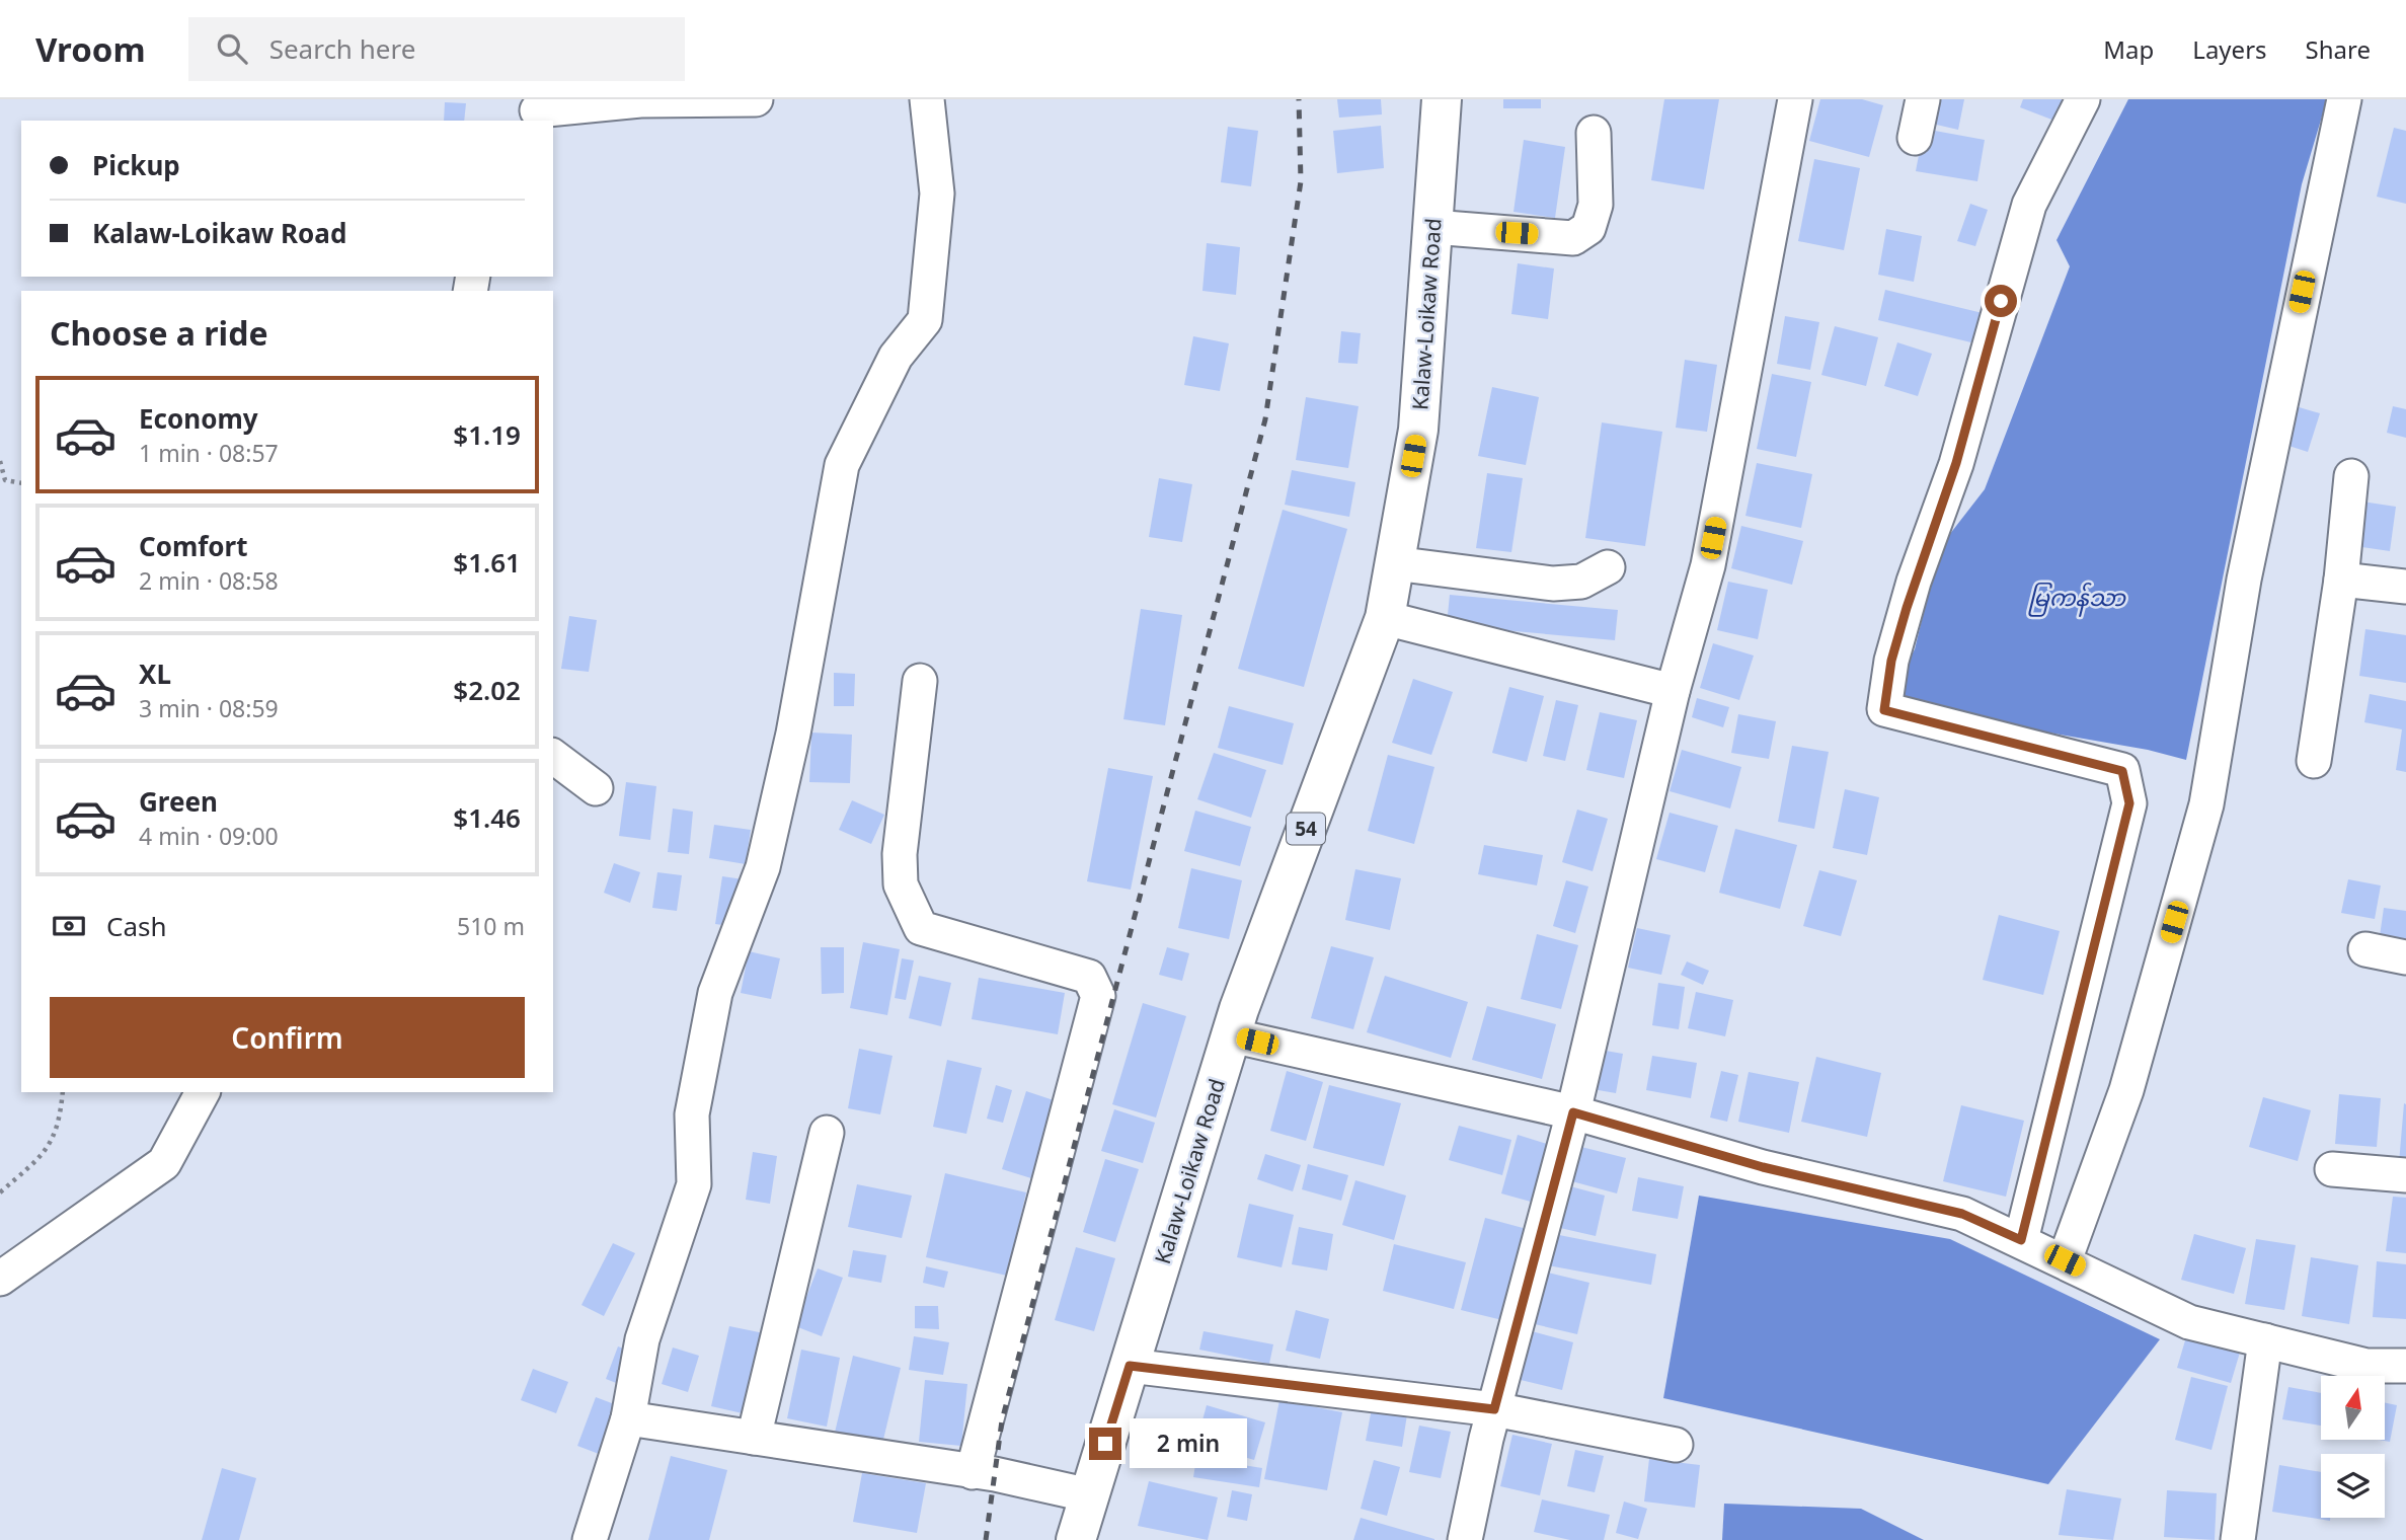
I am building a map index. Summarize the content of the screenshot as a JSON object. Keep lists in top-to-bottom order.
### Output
{
  "streets": {
    "main road": ["Kalaw-Loikaw Road", "54"]
  },
  "water": ["မြကန်သာ"],
  "north": "top",
  "page": {
    "header": "Vroom",
    "search": "Search here",
    "nav": ["Map", "Layers", "Share"],
    "banner": ["Pickup", "Kalaw-Loikaw Road"],
    "heading": "Choose a ride",
    "list": [
      {
        "name": "Economy",
        "note": "1 min · 08:57",
        "value": "$1.19"
      },
      {
        "name": "Comfort",
        "note": "2 min · 08:58",
        "value": "$1.61"
      },
      {
        "name": "XL",
        "note": "3 min · 08:59",
        "value": "$2.02"
      },
      {
        "name": "Green",
        "note": "4 min · 09:00",
        "value": "$1.46"
      }
    ],
    "pay": ["Cash", "510 m"],
    "buttons": "Confirm",
    "bubble": "2 min"
  }
}
